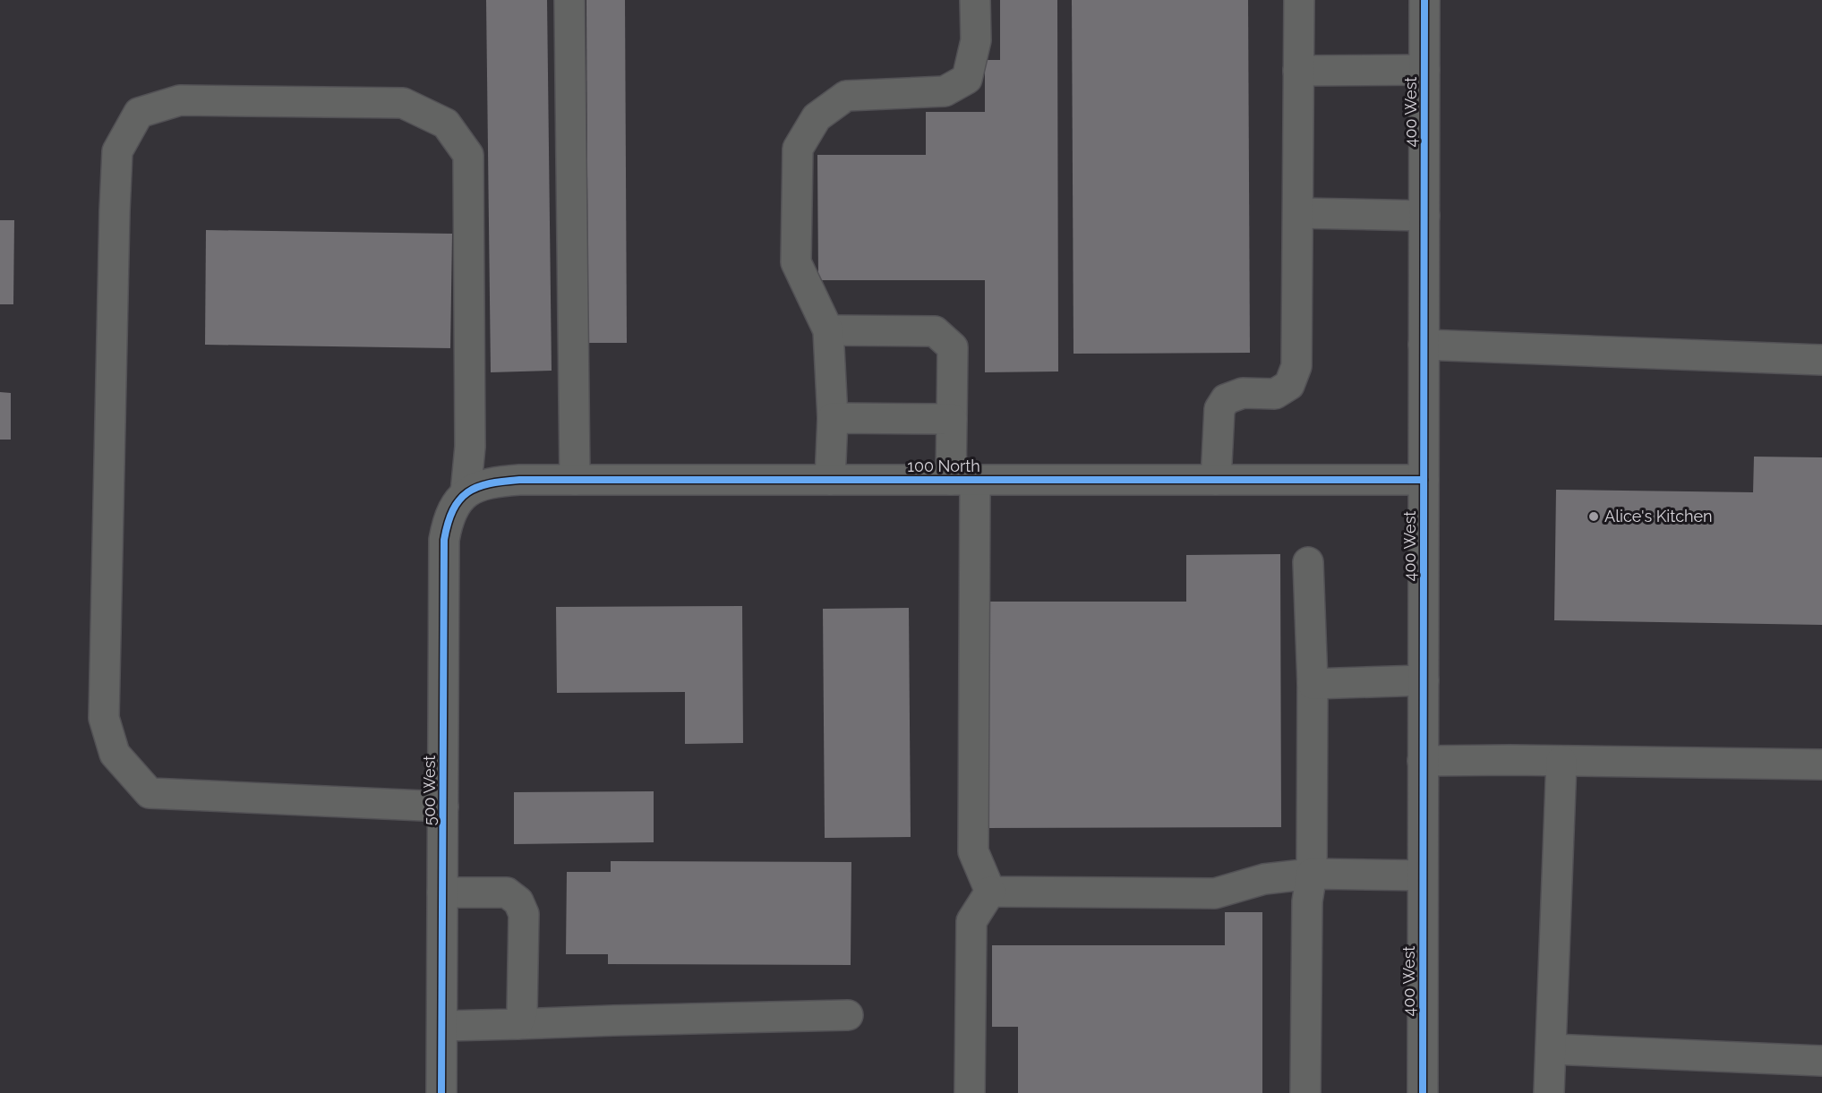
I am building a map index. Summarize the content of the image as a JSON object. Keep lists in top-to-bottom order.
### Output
{
  "streets": {
    "street": ["400 West", "100 North", "500 West"]
  },
  "crossings": [
    ["400 West", "100 North"],
    ["100 North", "500 West"]
  ],
  "places": ["Alice's Kitchen"]
}
